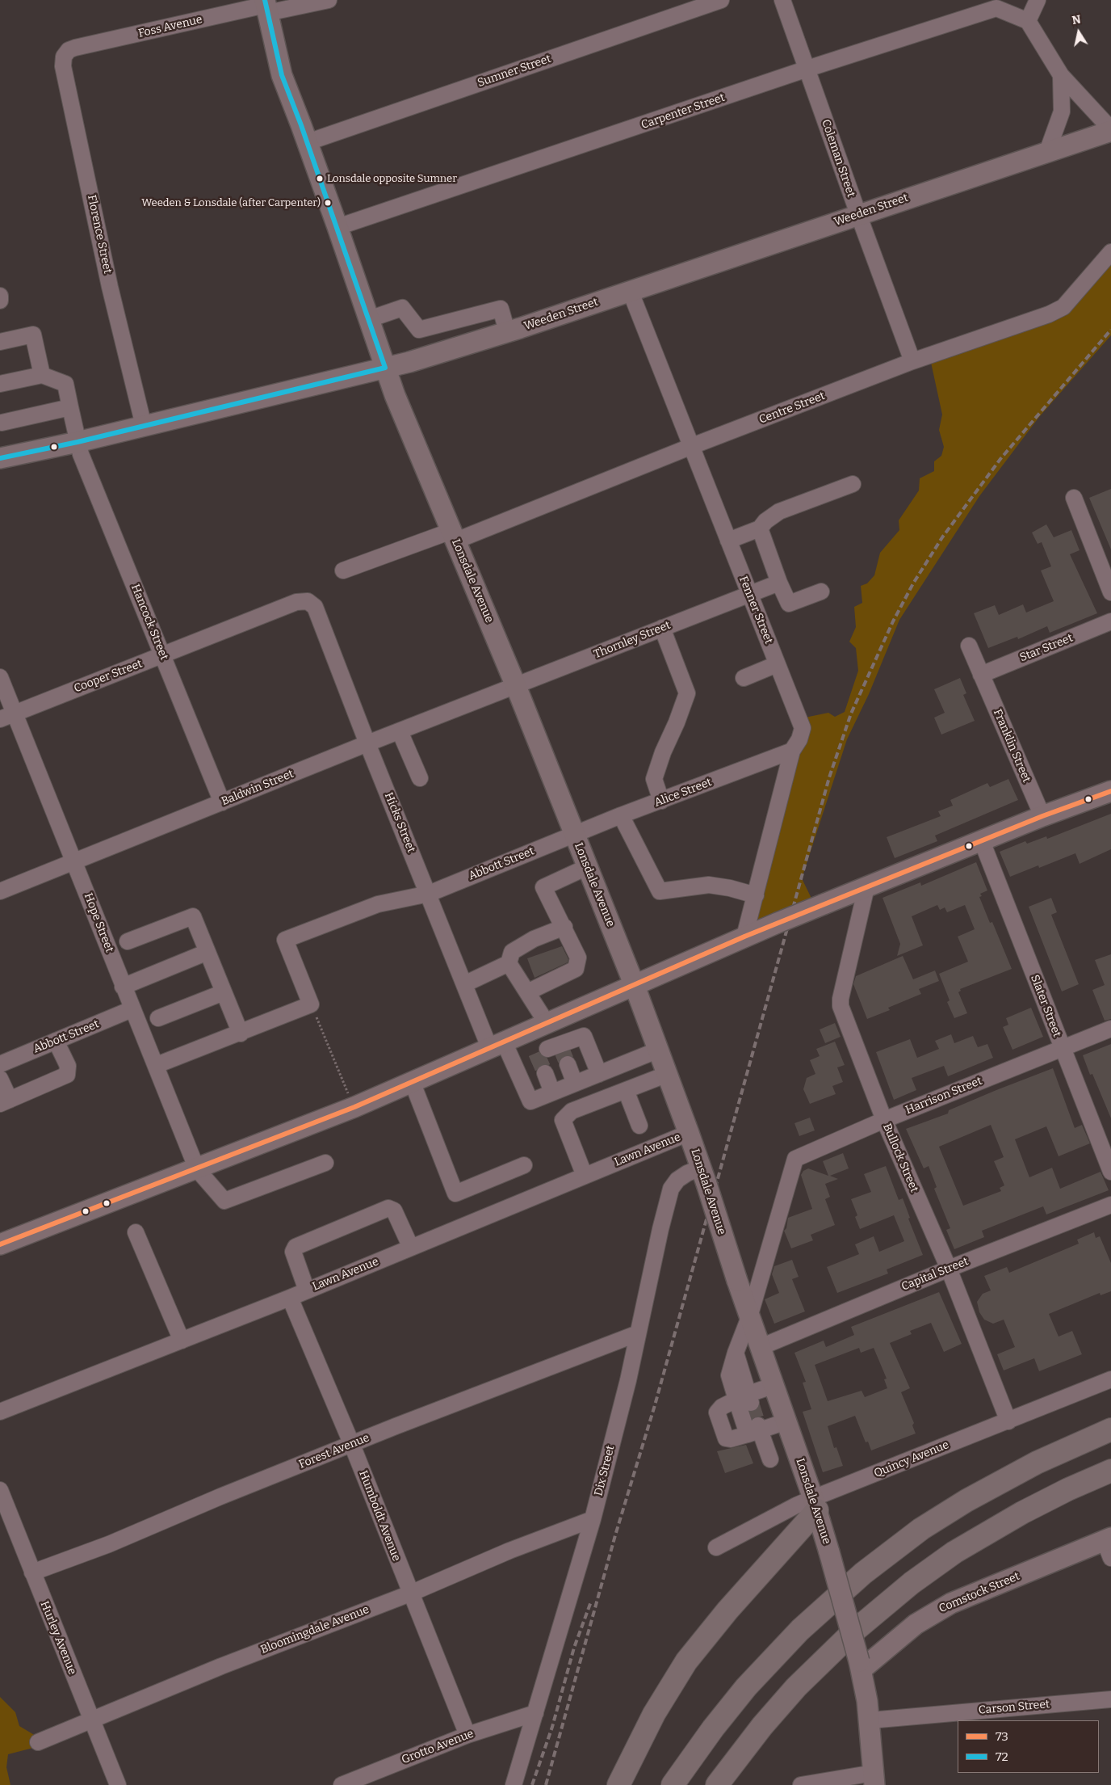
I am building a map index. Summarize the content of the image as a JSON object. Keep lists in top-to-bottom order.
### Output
{
  "streets": {
    "main road": ["Weeden Street", "Lonsdale Avenue", "Comstock Street"],
    "street": [
      "Foss Avenue",
      "Sumner Street",
      "Carpenter Street",
      "Coleman Street",
      "Florence Street",
      "Centre Street",
      "Fenner Street",
      "Hancock Street",
      "Thornley Street",
      "Star Street",
      "Cooper Street",
      "Franklin Street",
      "Baldwin Street",
      "Alice Street",
      "Hicks Street",
      "Abbott Street",
      "Hope Street",
      "Slater Street",
      "Harrison Street",
      "Lawn Avenue",
      "Bullock Street",
      "Capital Street",
      "Forest Avenue",
      "Quincy Avenue",
      "Dix Street",
      "Humboldt Avenue",
      "Bloomingdale Avenue",
      "Hurley Avenue",
      "Carson Street",
      "Grotto Avenue"
    ]
  },
  "crossings": [
    ["Foss Avenue", "Florence Street"],
    ["Foss Avenue", "Lonsdale Avenue"],
    ["Sumner Street", "Lonsdale Avenue"],
    ["Carpenter Street", "Coleman Street"],
    ["Carpenter Street", "Lonsdale Avenue"],
    ["Coleman Street", "Weeden Street"],
    ["Coleman Street", "Centre Street"],
    ["Weeden Street", "Florence Street"],
    ["Weeden Street", "Lonsdale Avenue"],
    ["Weeden Street", "Fenner Street"],
    ["Weeden Street", "Hancock Street"],
    ["Centre Street", "Lonsdale Avenue"],
    ["Centre Street", "Fenner Street"],
    ["Lonsdale Avenue", "Thornley Street"],
    ["Lonsdale Avenue", "Baldwin Street"],
    ["Lonsdale Avenue", "Alice Street"],
    ["Lonsdale Avenue", "Abbott Street"],
    ["Lonsdale Avenue", "Harrison Street"],
    ["Lonsdale Avenue", "Lawn Avenue"],
    ["Lonsdale Avenue", "Capital Street"],
    ["Lonsdale Avenue", "Quincy Avenue"],
    ["Lonsdale Avenue", "Dix Street"],
    ["Lonsdale Avenue", "Comstock Street"],
    ["Lonsdale Avenue", "Carson Street"],
    ["Fenner Street", "Thornley Street"],
    ["Fenner Street", "Alice Street"],
    ["Hancock Street", "Cooper Street"],
    ["Hancock Street", "Baldwin Street"],
    ["Thornley Street", "Baldwin Street"],
    ["Star Street", "Franklin Street"],
    ["Cooper Street", "Hicks Street"],
    ["Cooper Street", "Hope Street"],
    ["Baldwin Street", "Hicks Street"],
    ["Baldwin Street", "Hope Street"],
    ["Alice Street", "Abbott Street"],
    ["Hicks Street", "Abbott Street"],
    ["Abbott Street", "Hope Street"],
    ["Slater Street", "Harrison Street"],
    ["Harrison Street", "Bullock Street"],
    ["Lawn Avenue", "Humboldt Avenue"],
    ["Bullock Street", "Capital Street"],
    ["Bullock Street", "Quincy Avenue"],
    ["Forest Avenue", "Dix Street"],
    ["Forest Avenue", "Humboldt Avenue"],
    ["Forest Avenue", "Hurley Avenue"],
    ["Dix Street", "Bloomingdale Avenue"],
    ["Dix Street", "Grotto Avenue"],
    ["Humboldt Avenue", "Bloomingdale Avenue"],
    ["Humboldt Avenue", "Grotto Avenue"],
    ["Bloomingdale Avenue", "Hurley Avenue"]
  ],
  "places": ["Lonsdale opposite Sumner", "Weeden & Lonsdale (after Carpenter)"],
  "lines": ["transit line 72", "transit line 73"],
  "legend": ["73", "72"],
  "north": "top"
}
